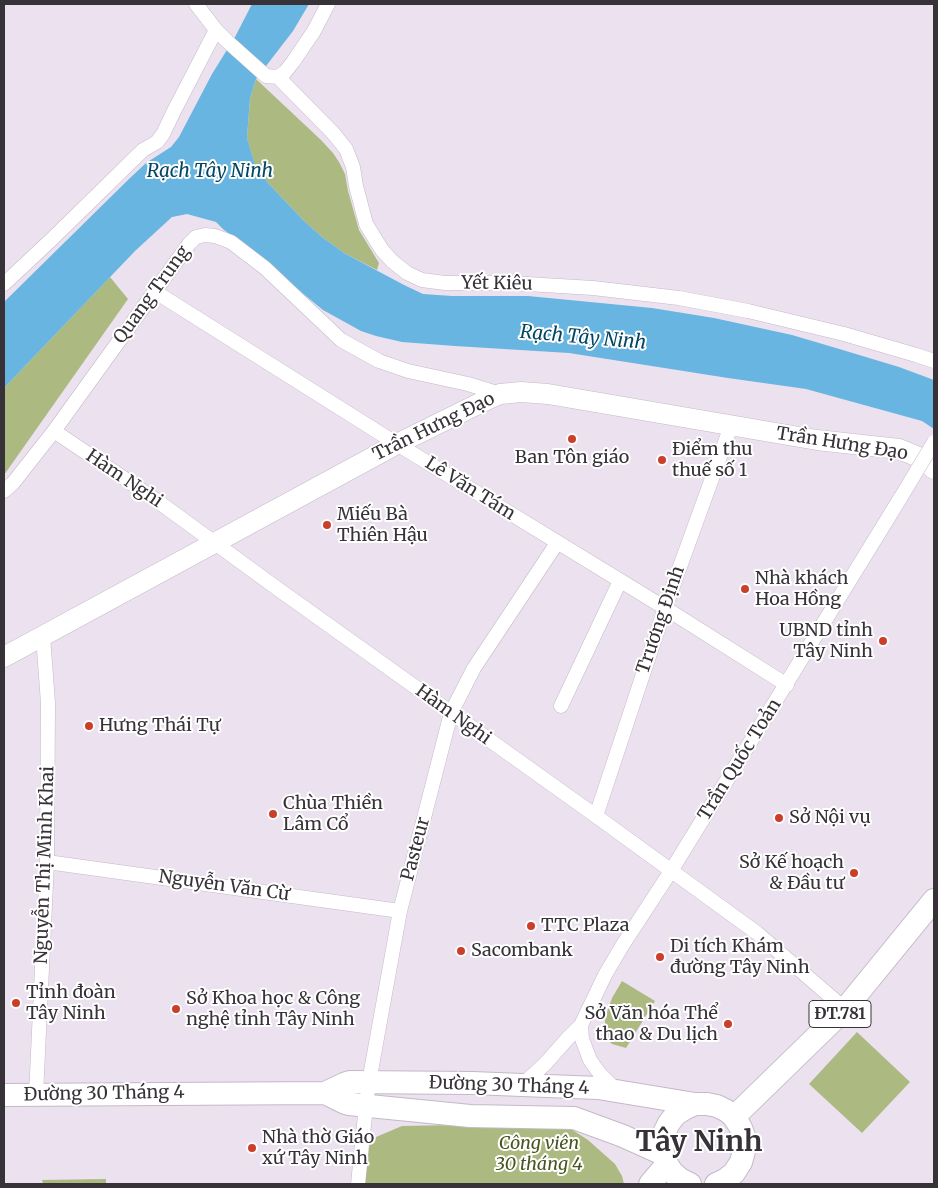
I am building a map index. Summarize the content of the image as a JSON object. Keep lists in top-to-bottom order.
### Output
{
  "streets": {
    "main road": ["ĐT.781", "Đường 30 Tháng 4"],
    "street": [
      "Yết Kiêu",
      "Quang Trung",
      "Trần Hưng Đạo",
      "Hàm Nghi",
      "Lê Văn Tám",
      "Trương Định",
      "Trần Quốc Toản",
      "Pasteur",
      "Nguyễn Thị Minh Khai",
      "Nguyễn Văn Cừ"
    ]
  },
  "crossings": [
    ["Quang Trung", "Trần Hưng Đạo"],
    ["Quang Trung", "Hàm Nghi"],
    ["Quang Trung", "Lê Văn Tám"],
    ["Trần Hưng Đạo", "Hàm Nghi"],
    ["Trần Hưng Đạo", "Lê Văn Tám"],
    ["Trần Hưng Đạo", "Trương Định"],
    ["Trần Hưng Đạo", "Nguyễn Thị Minh Khai"],
    ["Hàm Nghi", "Trương Định"],
    ["Hàm Nghi", "Trần Quốc Toản"],
    ["Hàm Nghi", "Pasteur"],
    ["Hàm Nghi", "ĐT.781"],
    ["Lê Văn Tám", "Trương Định"],
    ["Lê Văn Tám", "Trần Quốc Toản"],
    ["Lê Văn Tám", "Pasteur"],
    ["Trần Quốc Toản", "Đường 30 Tháng 4"],
    ["Pasteur", "Nguyễn Văn Cừ"],
    ["Pasteur", "Đường 30 Tháng 4"],
    ["Nguyễn Thị Minh Khai", "Nguyễn Văn Cừ"],
    ["Nguyễn Thị Minh Khai", "Đường 30 Tháng 4"],
    ["ĐT.781", "Đường 30 Tháng 4"]
  ],
  "districts": ["Tây Ninh"],
  "water": ["Rạch Tây Ninh"],
  "parks": ["Công viên 30 tháng 4"],
  "places": [
    "Ban Tôn giáo",
    "Điểm thu thuế số 1",
    "Miếu Bà Thiên Hậu",
    "Nhà khách Hoa Hồng",
    "UBND tỉnh Tây Ninh",
    "Hưng Thái Tự",
    "Chùa Thiền Lâm Cổ",
    "Sở Nội vụ",
    "Sở Kế hoạch & Đầu tư",
    "TTC Plaza",
    "Sacombank",
    "Di tích Khám đường Tây Ninh",
    "Tỉnh đoàn Tây Ninh",
    "Sở Khoa học & Công nghệ tỉnh Tây Ninh",
    "Sở Văn hóa Thể thao & Du lịch",
    "Nhà thờ Giáo xứ Tây Ninh"
  ]
}
